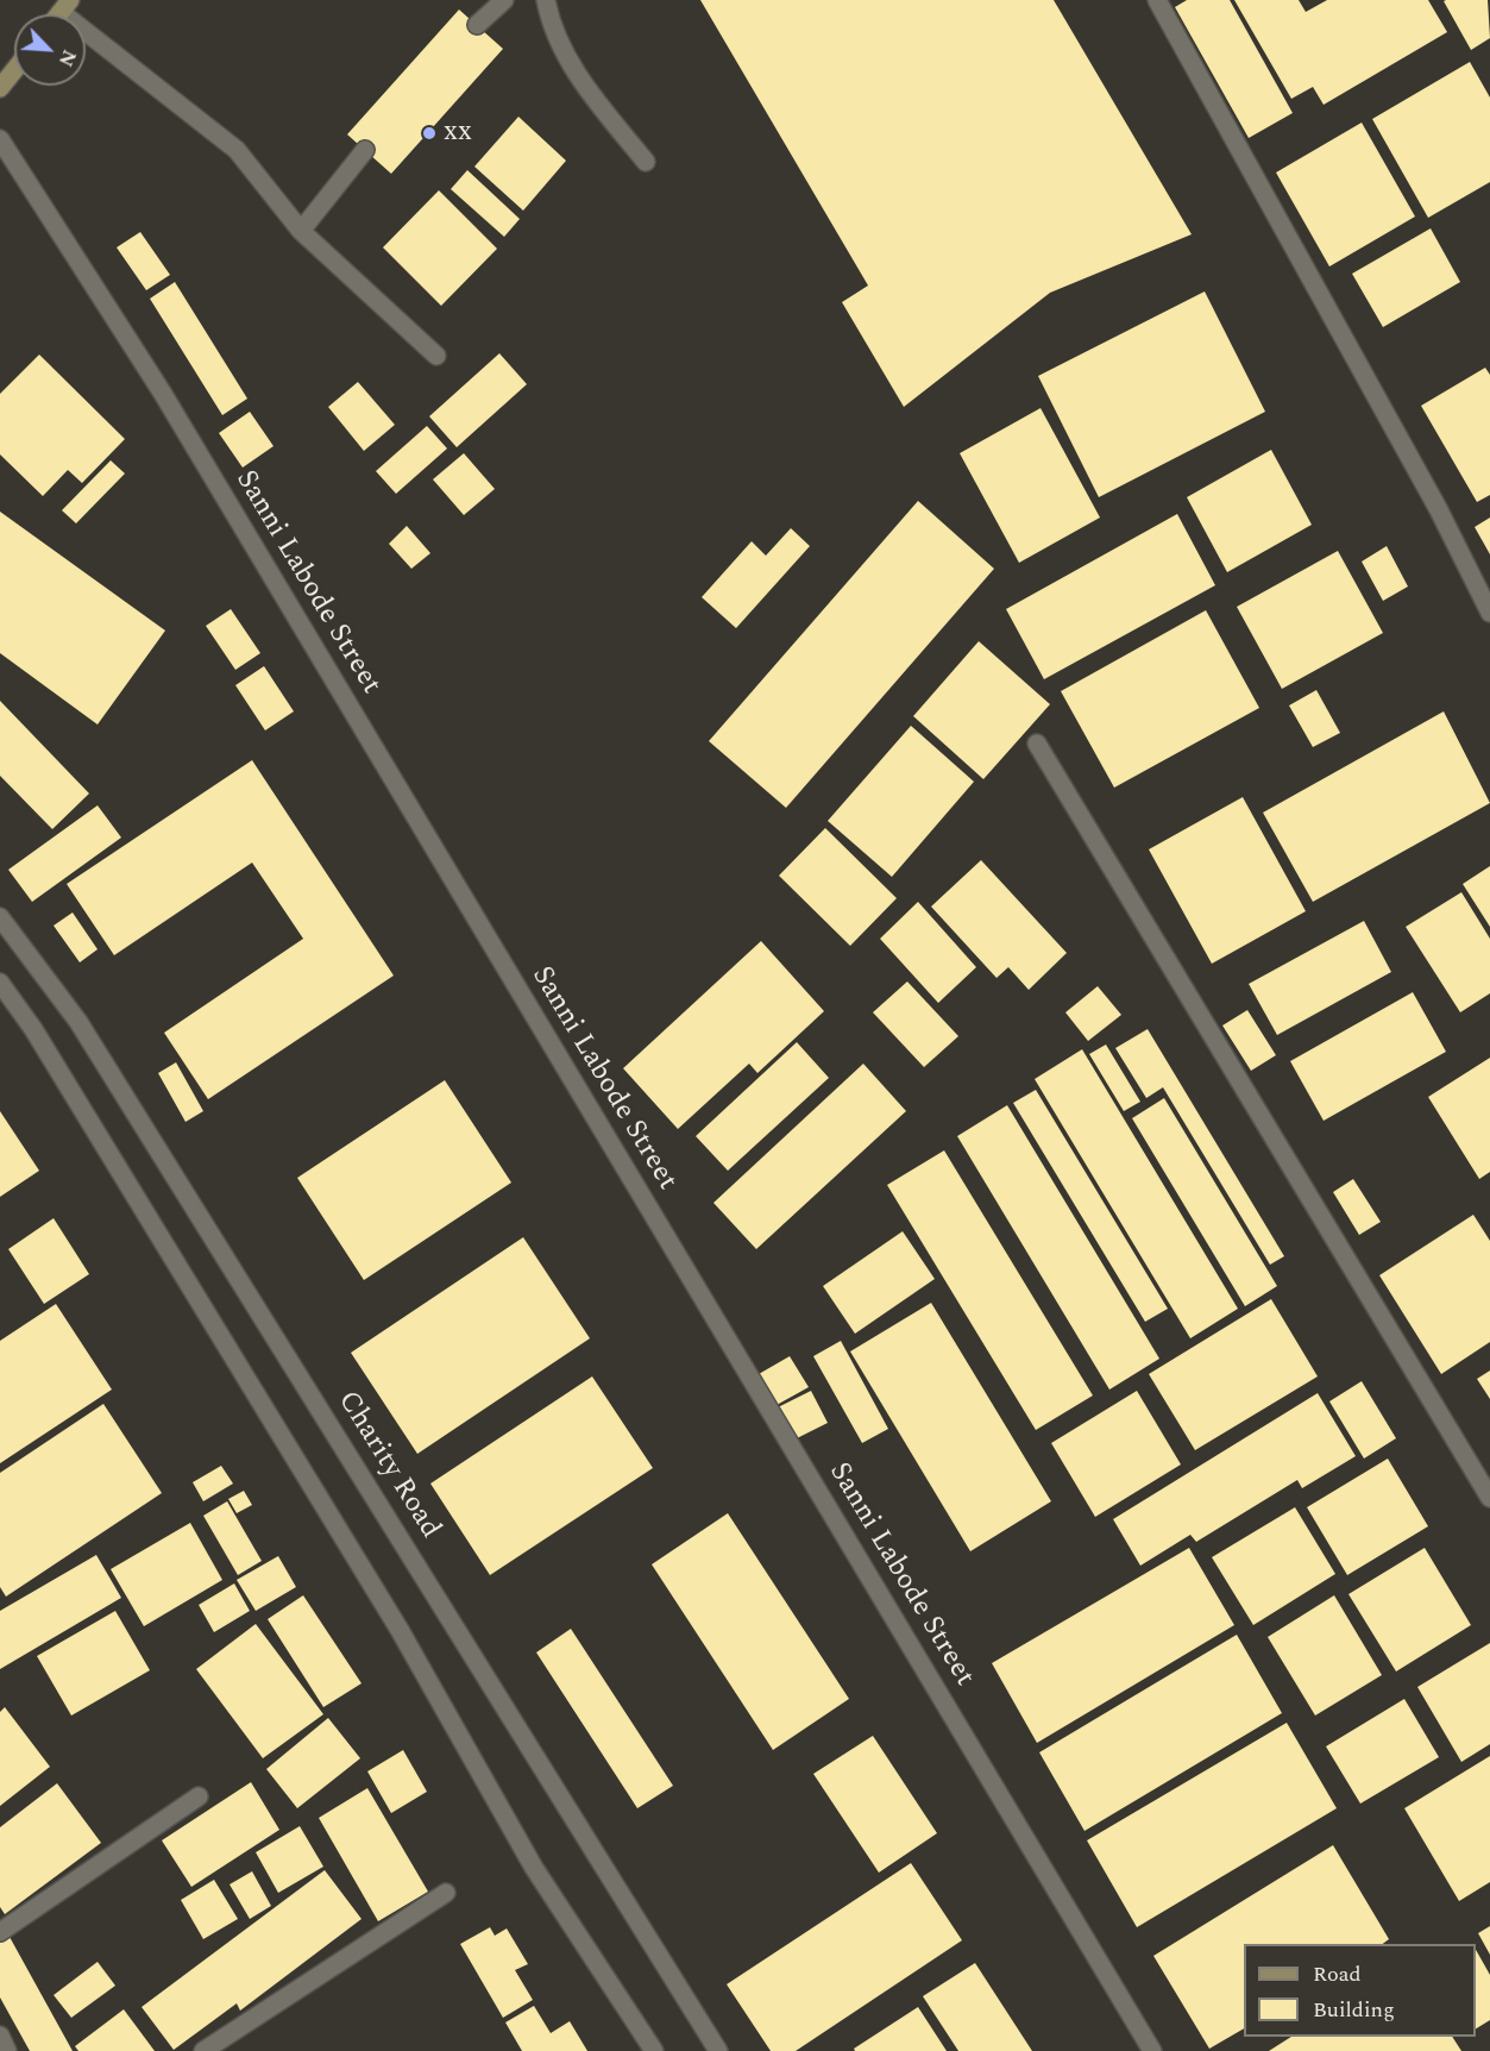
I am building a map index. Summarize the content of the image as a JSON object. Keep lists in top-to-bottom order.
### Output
{
  "streets": {
    "street": ["Sanni Labode Street", "Charity Road"]
  },
  "places": ["xx"],
  "legend": ["Road", "Building"],
  "north": "bottom right"
}
